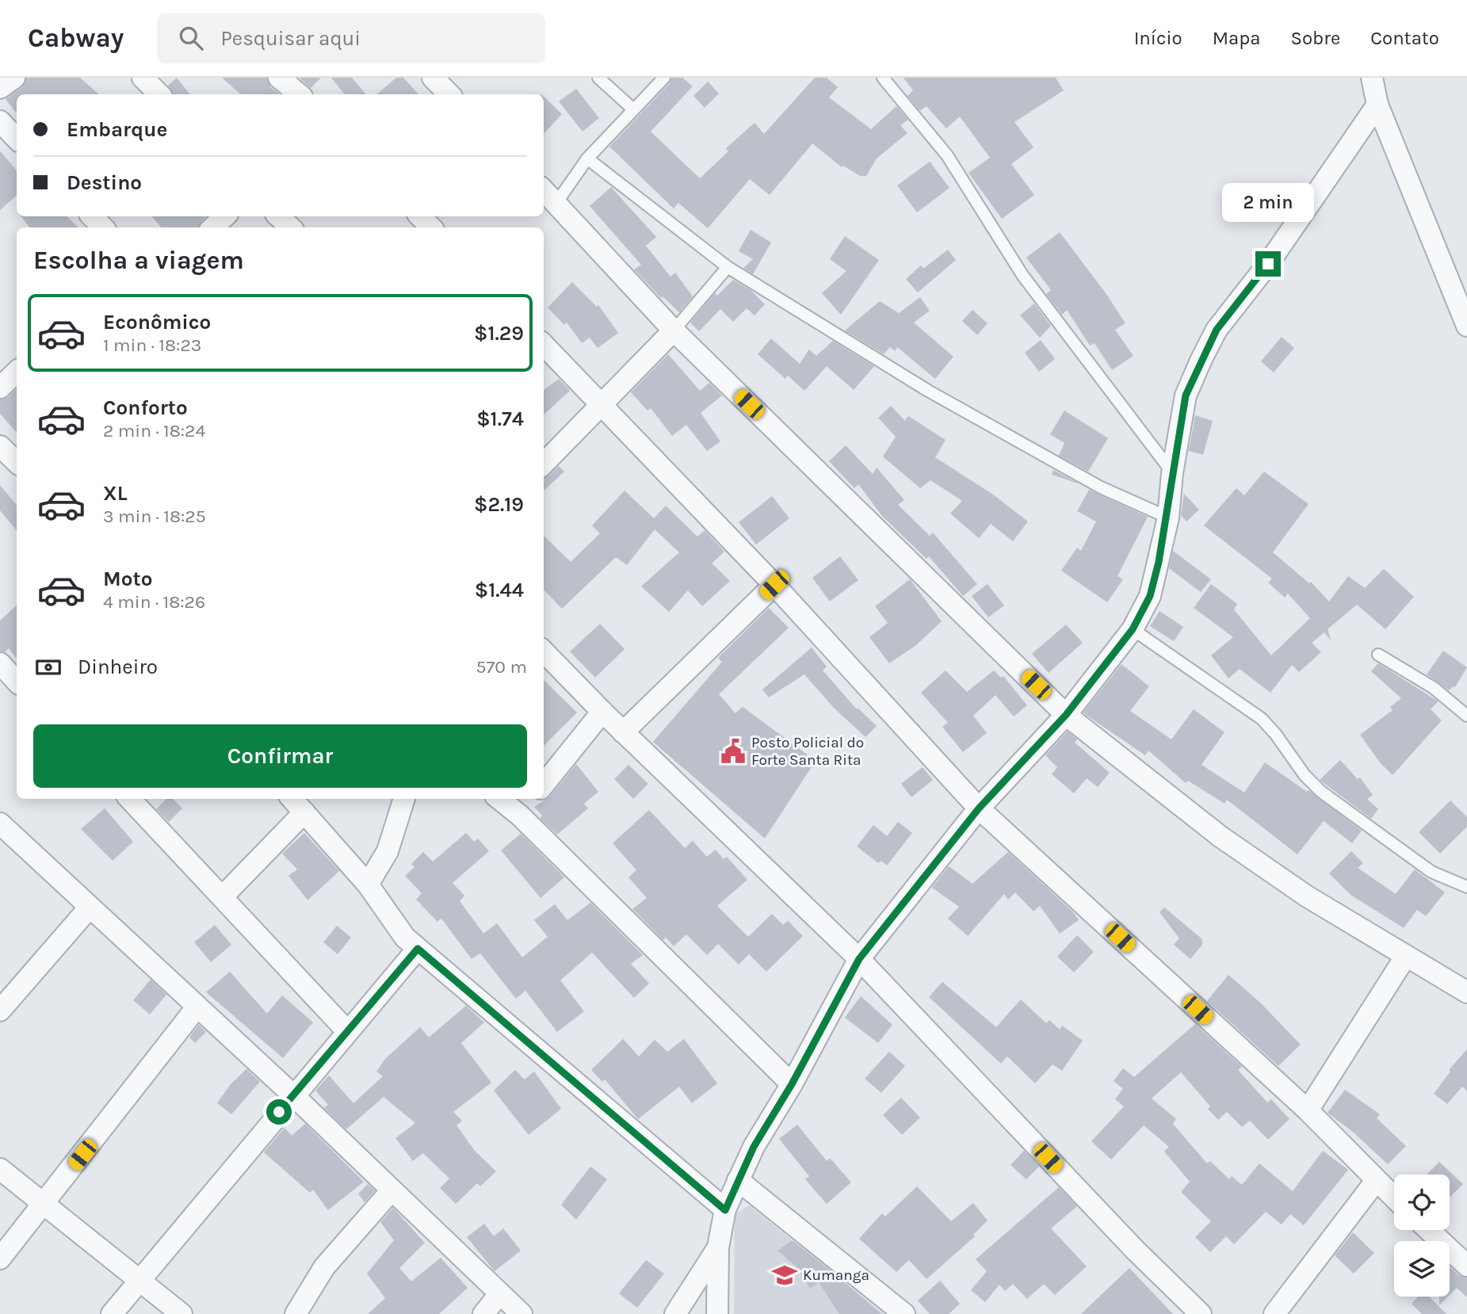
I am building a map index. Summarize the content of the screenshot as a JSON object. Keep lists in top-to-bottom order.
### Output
{
  "places": {
    "public building": ["Posto Policial do Forte Santa Rita"],
    "school or university": ["Kumanga"]
  },
  "page": {
    "header": "Cabway",
    "search": "Pesquisar aqui",
    "nav": [
      "Início",
      "Mapa",
      "Sobre",
      "Contato"
    ],
    "banner": ["Embarque", "Destino"],
    "bubble": "2 min",
    "heading": "Escolha a viagem",
    "list": [
      {
        "name": "Econômico",
        "note": "1 min · 18:23",
        "value": "$1.29"
      },
      {
        "name": "Conforto",
        "note": "2 min · 18:24",
        "value": "$1.74"
      },
      {
        "name": "XL",
        "note": "3 min · 18:25",
        "value": "$2.19"
      },
      {
        "name": "Moto",
        "note": "4 min · 18:26",
        "value": "$1.44"
      }
    ],
    "pay": ["Dinheiro", "570 m"],
    "buttons": "Confirmar"
  }
}
